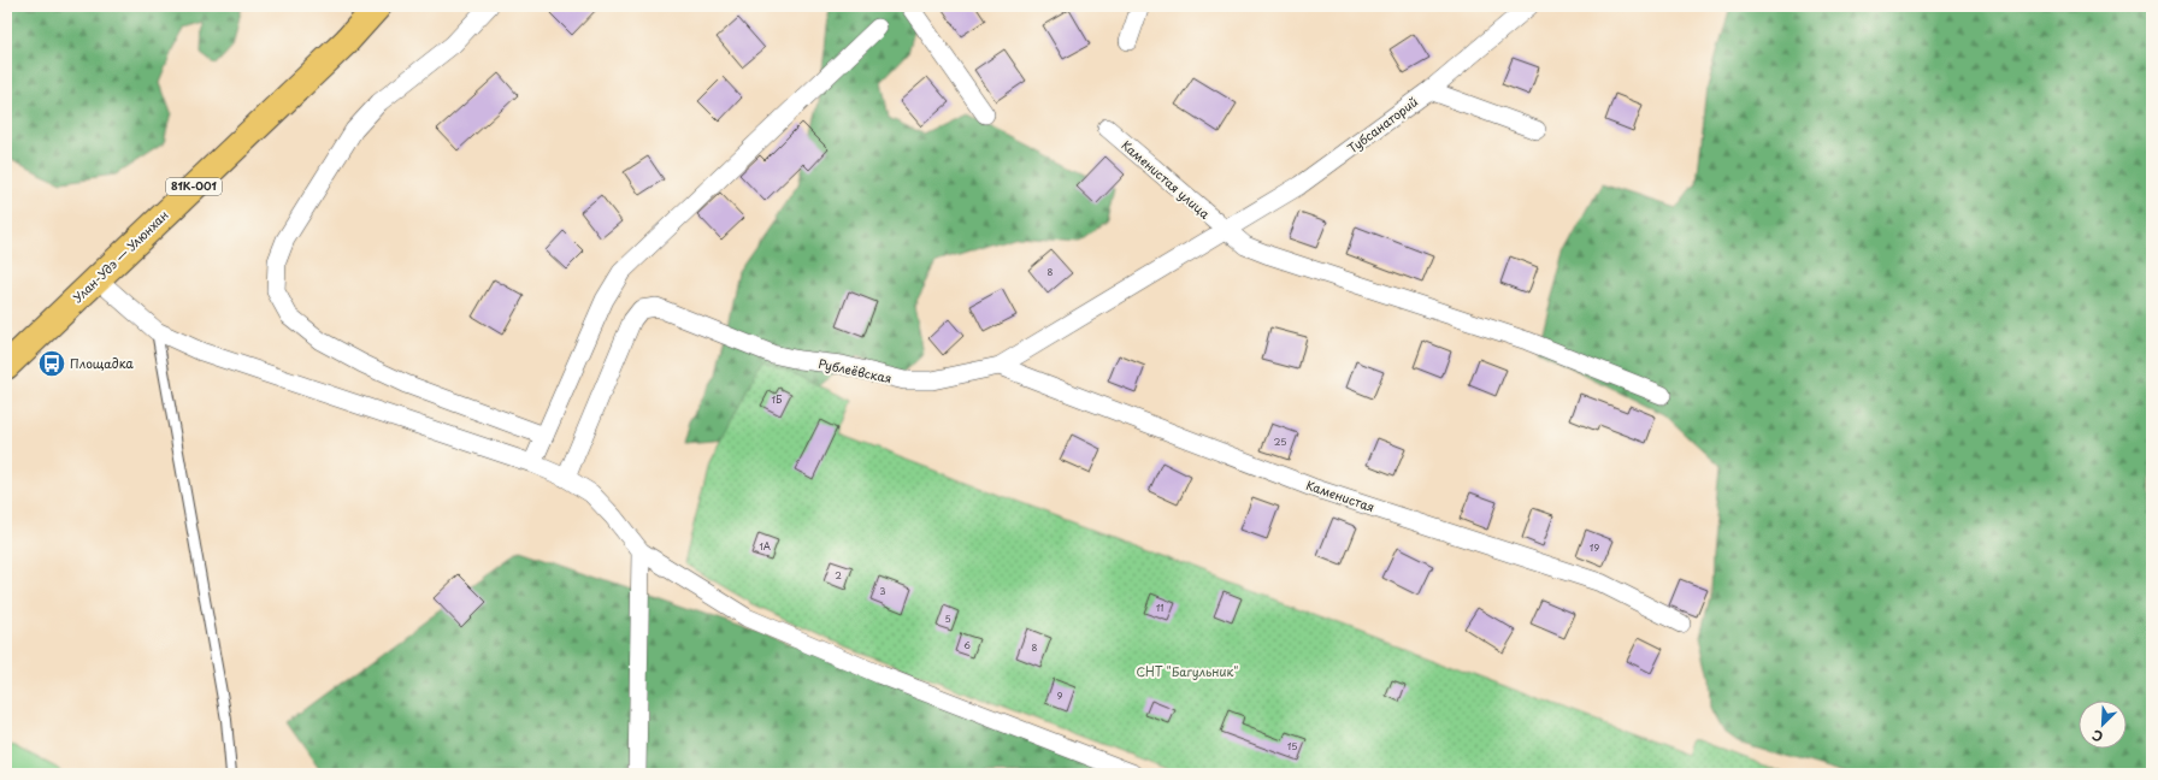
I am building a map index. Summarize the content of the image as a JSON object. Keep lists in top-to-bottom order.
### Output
{
  "streets": {
    "main road": ["81К-001", "Улан-Удэ — Улюнхан"],
    "street": [
      "Тубсанаторий",
      "Каменистая улица",
      "Рублеёвская",
      "Каменистая"
    ]
  },
  "crossings": [
    ["Тубсанаторий", "Каменистая улица"],
    ["Тубсанаторий", "Рублеёвская"],
    ["Каменистая улица", "Рублеёвская"],
    ["Рублеёвская", "Каменистая"]
  ],
  "parks": ["СНТ \"Багульник\""],
  "places": {
    "bus stop": ["Площадка"]
  },
  "house_numbers": [
    "8",
    "1Б",
    "25",
    "1А",
    "19",
    "2",
    "3",
    "11",
    "5",
    "6",
    "8",
    "9",
    "15"
  ],
  "north": "bottom left"
}
